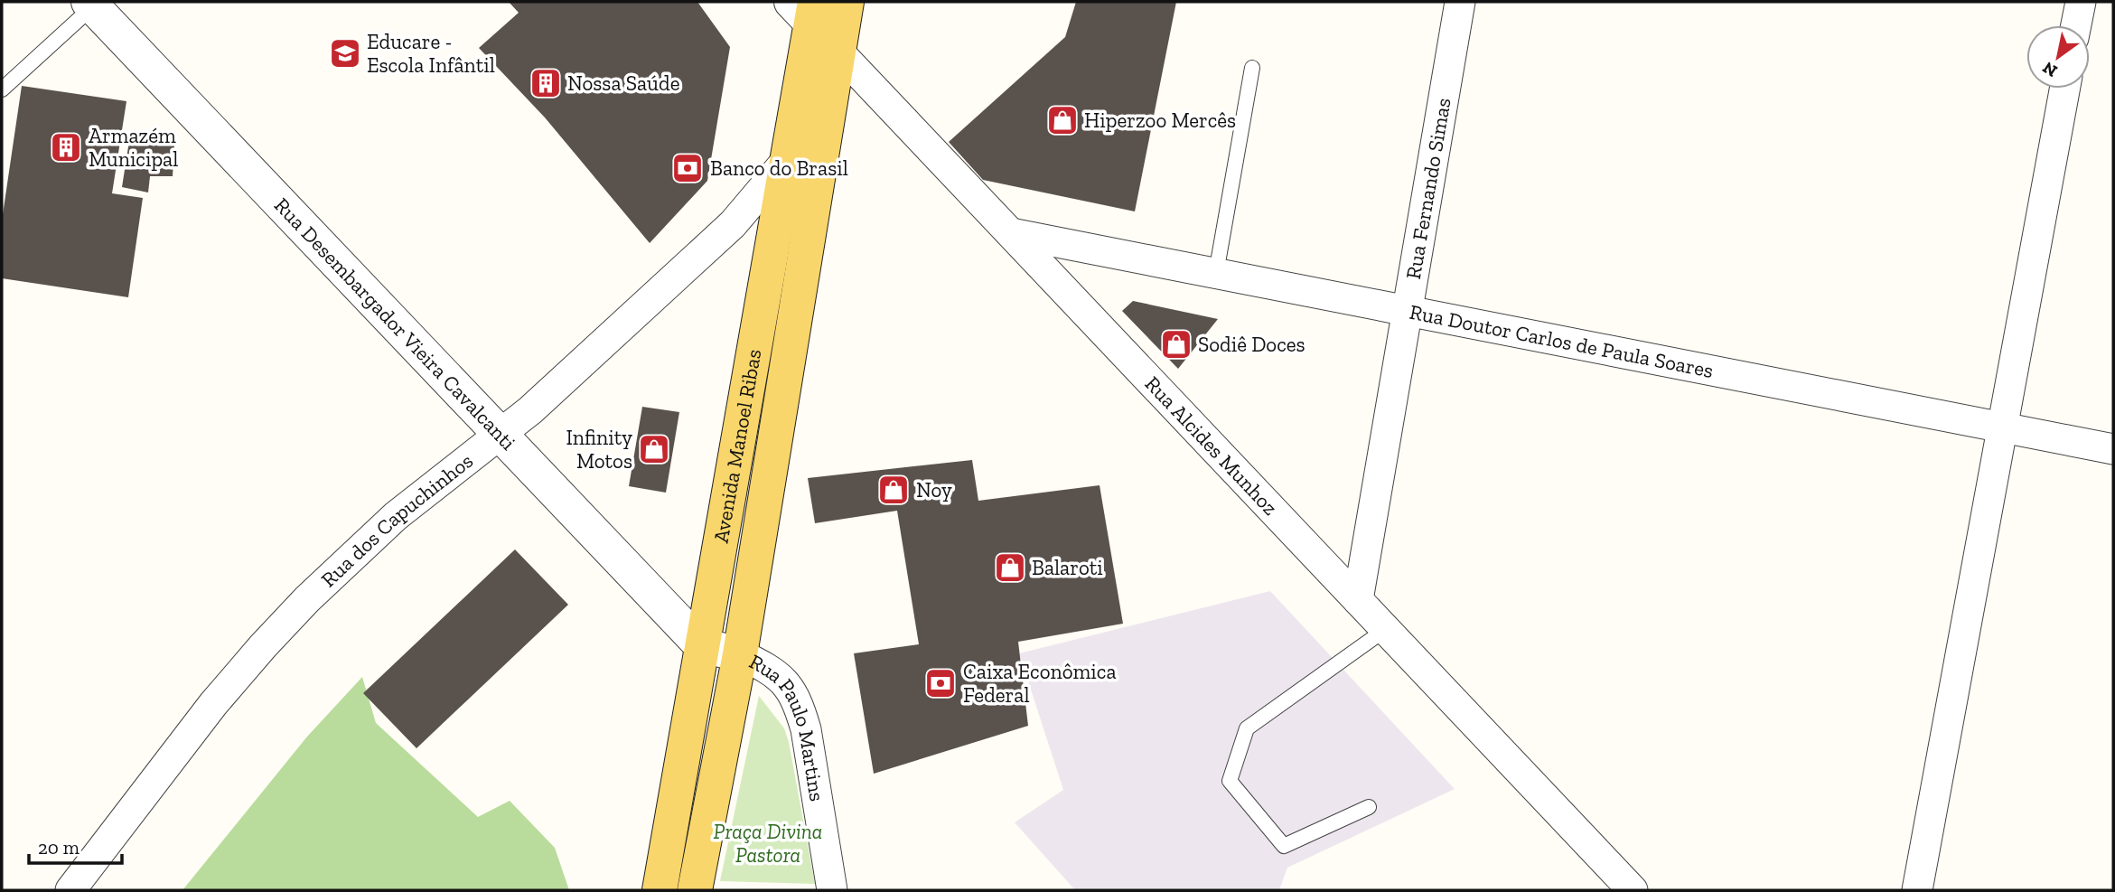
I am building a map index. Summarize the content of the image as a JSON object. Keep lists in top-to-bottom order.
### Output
{
  "streets": {
    "main road": ["Avenida Manoel Ribas"],
    "street": [
      "Rua Fernando Simas",
      "Rua Desembargador Vieira Cavalcanti",
      "Rua Doutor Carlos de Paula Soares",
      "Rua Alcides Munhoz",
      "Rua dos Capuchinhos",
      "Rua Paulo Martins"
    ]
  },
  "crossings": [
    ["Rua Fernando Simas", "Rua Doutor Carlos de Paula Soares"],
    ["Rua Fernando Simas", "Rua Alcides Munhoz"],
    ["Rua Desembargador Vieira Cavalcanti", "Avenida Manoel Ribas"],
    ["Rua Desembargador Vieira Cavalcanti", "Rua dos Capuchinhos"],
    ["Rua Doutor Carlos de Paula Soares", "Rua Alcides Munhoz"],
    ["Avenida Manoel Ribas", "Rua Alcides Munhoz"],
    ["Avenida Manoel Ribas", "Rua dos Capuchinhos"],
    ["Avenida Manoel Ribas", "Rua Paulo Martins"]
  ],
  "parks": ["Praça Divina Pastora"],
  "places": {
    "school or university": ["Educare - Escola Infântil"],
    "building": ["Nossa Saúde", "Armazém Municipal"],
    "shop": [
      "Hiperzoo Mercês",
      "Sodiê Doces",
      "Infinity Motos",
      "Noy",
      "Balaroti"
    ],
    "bank": ["Banco do Brasil", "Caixa Econômica Federal"]
  },
  "scale_bar": "20 m",
  "north": "bottom left"
}
